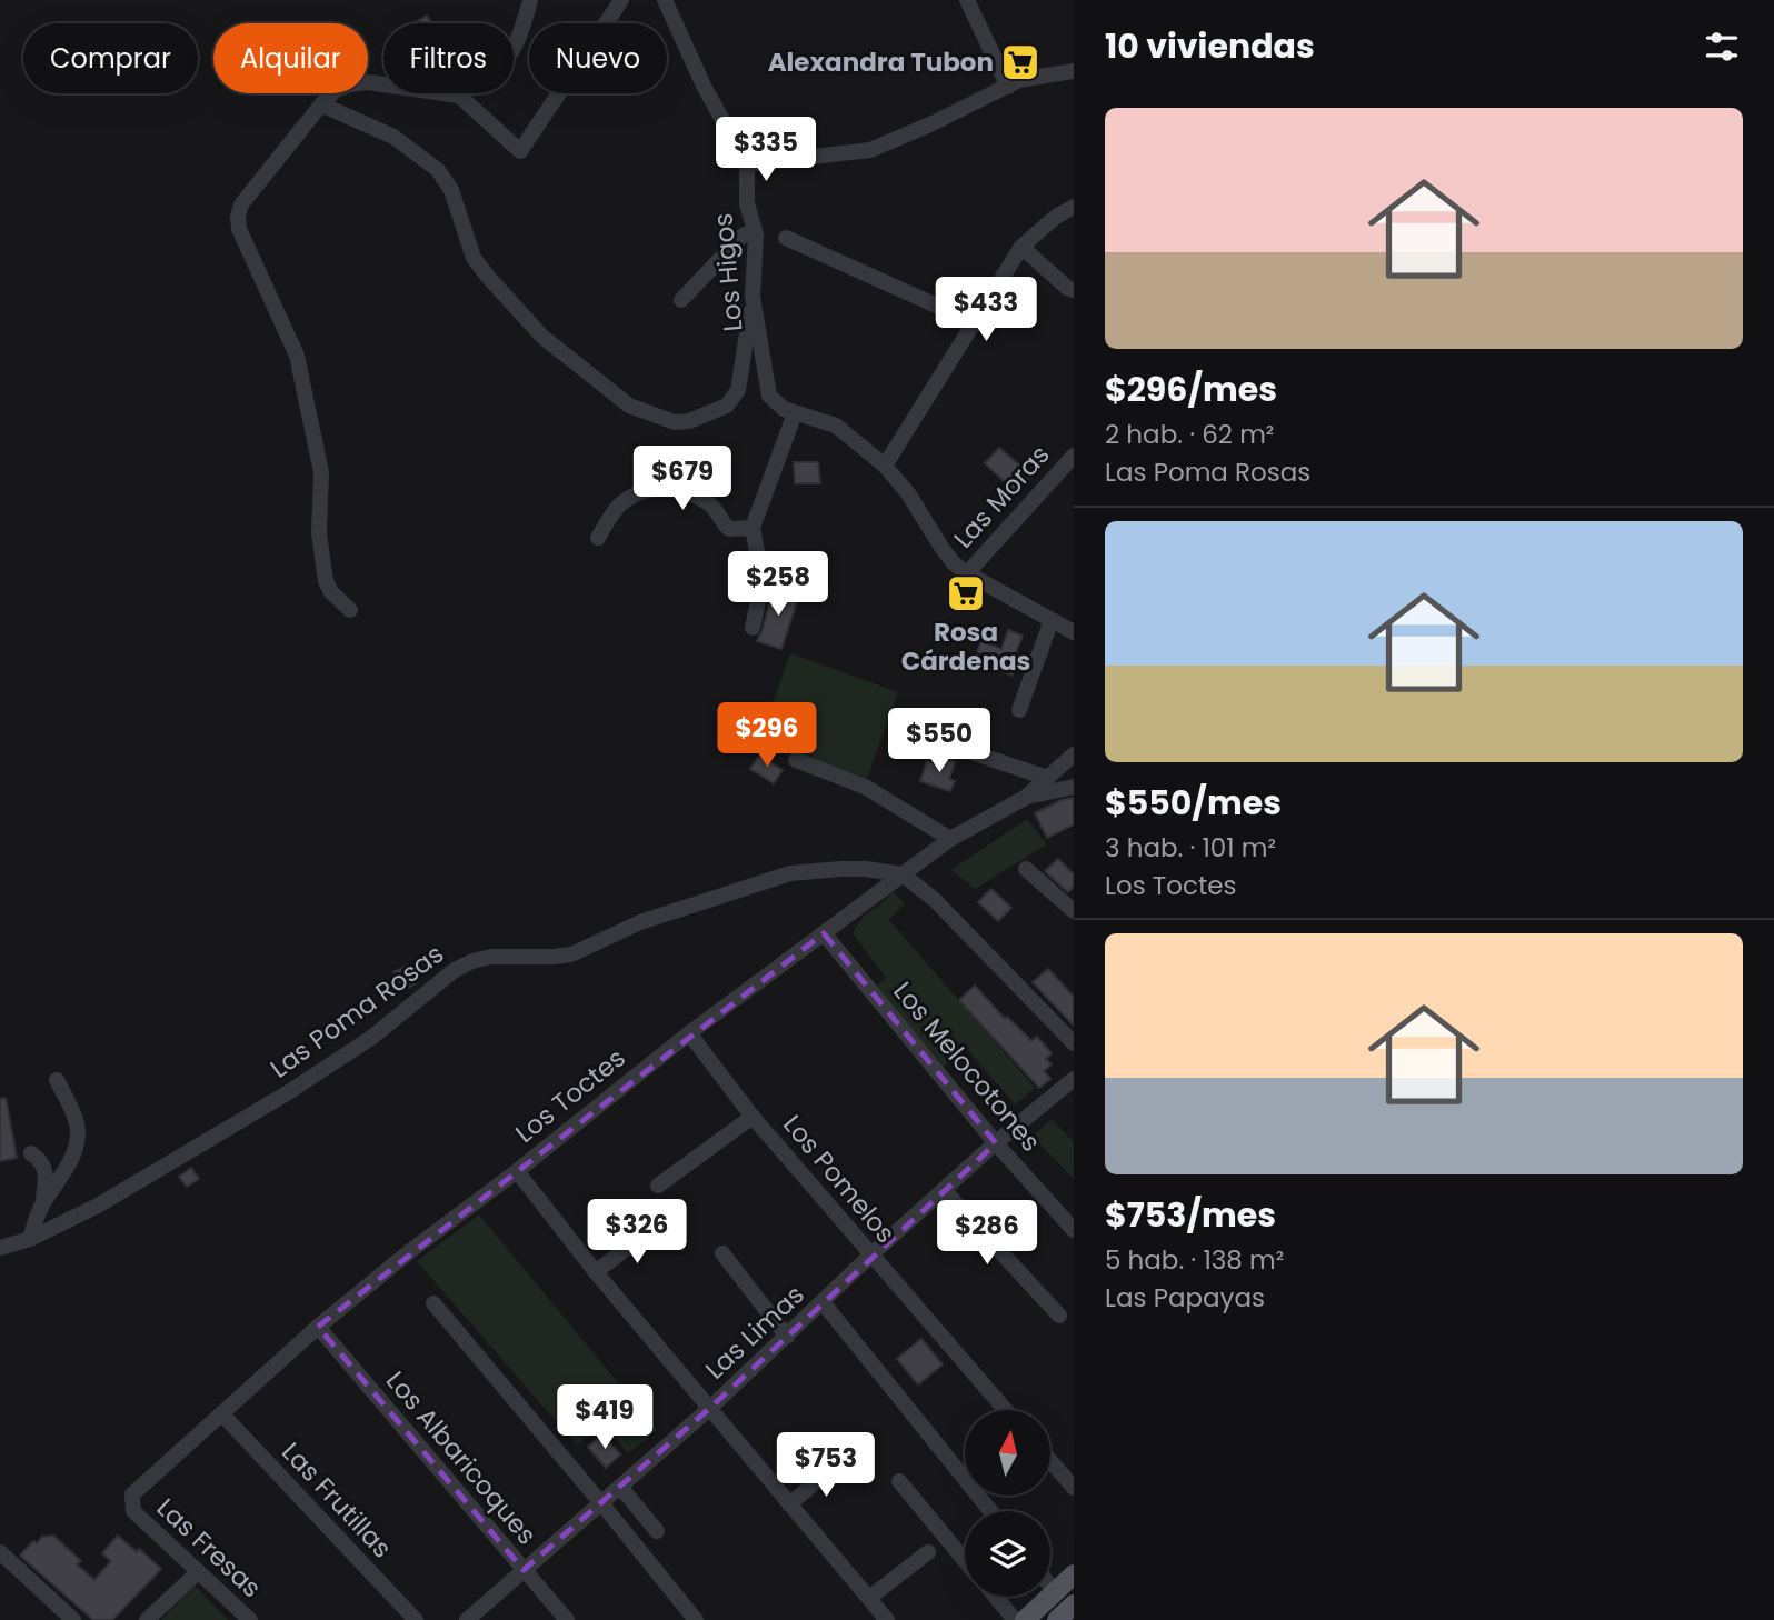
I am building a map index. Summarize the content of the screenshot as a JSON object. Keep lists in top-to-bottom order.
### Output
{
  "streets": {
    "street": [
      "Los Higos",
      "Las Moras",
      "Las Poma Rosas",
      "Los Melocotones",
      "Los Toctes",
      "Los Pomelos",
      "Las Limas",
      "Los Albaricoques",
      "Las Frutillas",
      "Las Fresas"
    ]
  },
  "crossings": [
    ["Los Higos", "Las Moras"],
    ["Las Poma Rosas", "Los Toctes"],
    ["Los Melocotones", "Los Toctes"],
    ["Los Melocotones", "Las Limas"],
    ["Los Toctes", "Los Pomelos"],
    ["Los Toctes", "Los Albaricoques"],
    ["Los Toctes", "Las Frutillas"],
    ["Los Toctes", "Las Fresas"],
    ["Los Pomelos", "Las Limas"],
    ["Las Limas", "Los Albaricoques"]
  ],
  "places": {
    "supermarket": ["Alexandra Tubon", "Rosa Cárdenas"]
  },
  "north": "top",
  "page": {
    "heading": "10 viviendas",
    "chip": [
      "Comprar",
      "Alquilar",
      "Filtros",
      "Nuevo"
    ],
    "list": [
      {
        "name": "$296/mes",
        "note": "2 hab. · 62 m² · Las Poma Rosas"
      },
      {
        "name": "$550/mes",
        "note": "3 hab. · 101 m² · Los Toctes"
      },
      {
        "name": "$753/mes",
        "note": "5 hab. · 138 m² · Las Papayas"
      }
    ],
    "price": [
      "$335",
      "$433",
      "$679",
      "$258",
      "$296",
      "$550",
      "$326",
      "$286",
      "$419",
      "$753"
    ]
  }
}
